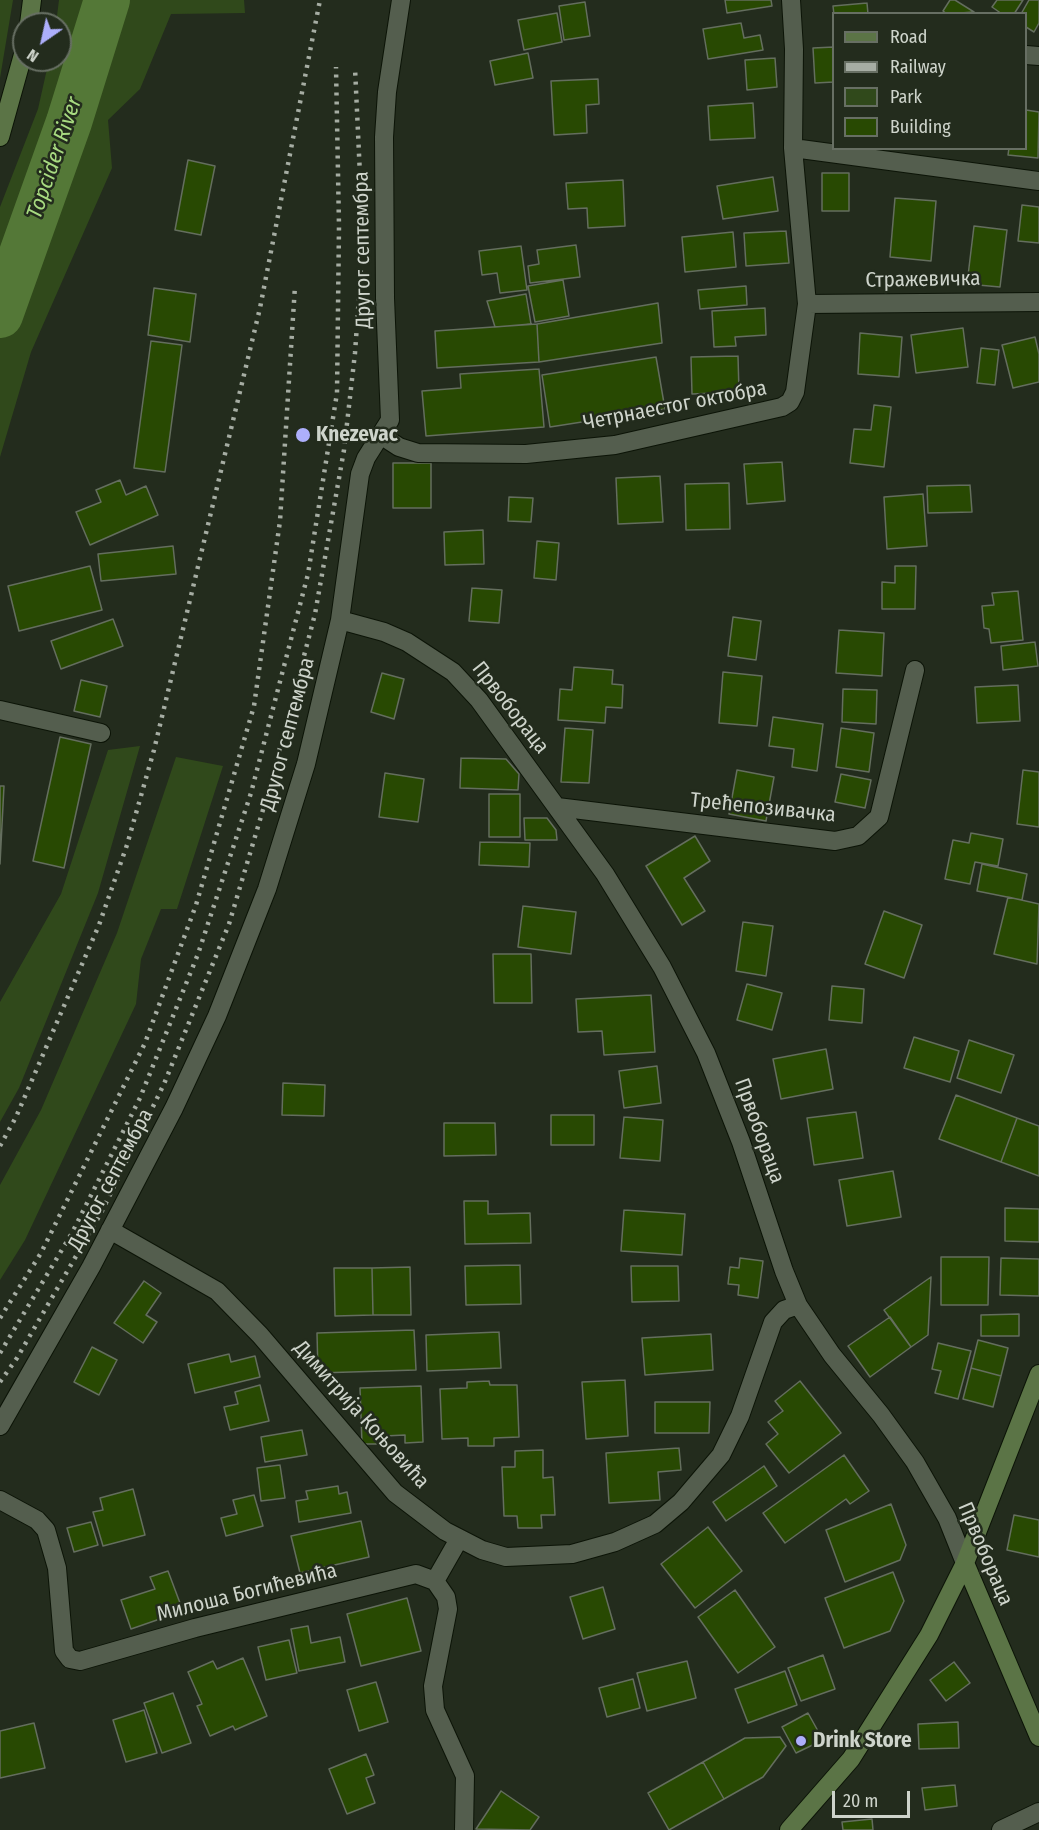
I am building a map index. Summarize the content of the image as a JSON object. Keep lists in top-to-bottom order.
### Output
{
  "streets": {
    "street": [
      "Другог септембра",
      "Стражевичка",
      "Четрнаестог октобра",
      "Првобораца",
      "Трећепозивачка",
      "Димитрија Коњовића",
      "Милоша Богићевића"
    ]
  },
  "crossings": [
    ["Другог септембра", "Четрнаестог октобра"],
    ["Другог септембра", "Првобораца"],
    ["Другог септембра", "Димитрија Коњовића"],
    ["Стражевичка", "Четрнаестог октобра"],
    ["Првобораца", "Трећепозивачка"],
    ["Првобораца", "Димитрија Коњовића"]
  ],
  "water": ["Topcider River"],
  "places": ["Knezevac", "Drink Store"],
  "legend": [
    "Road",
    "Railway",
    "Park",
    "Building"
  ],
  "scale_bar": "20 m",
  "north": "bottom left"
}
